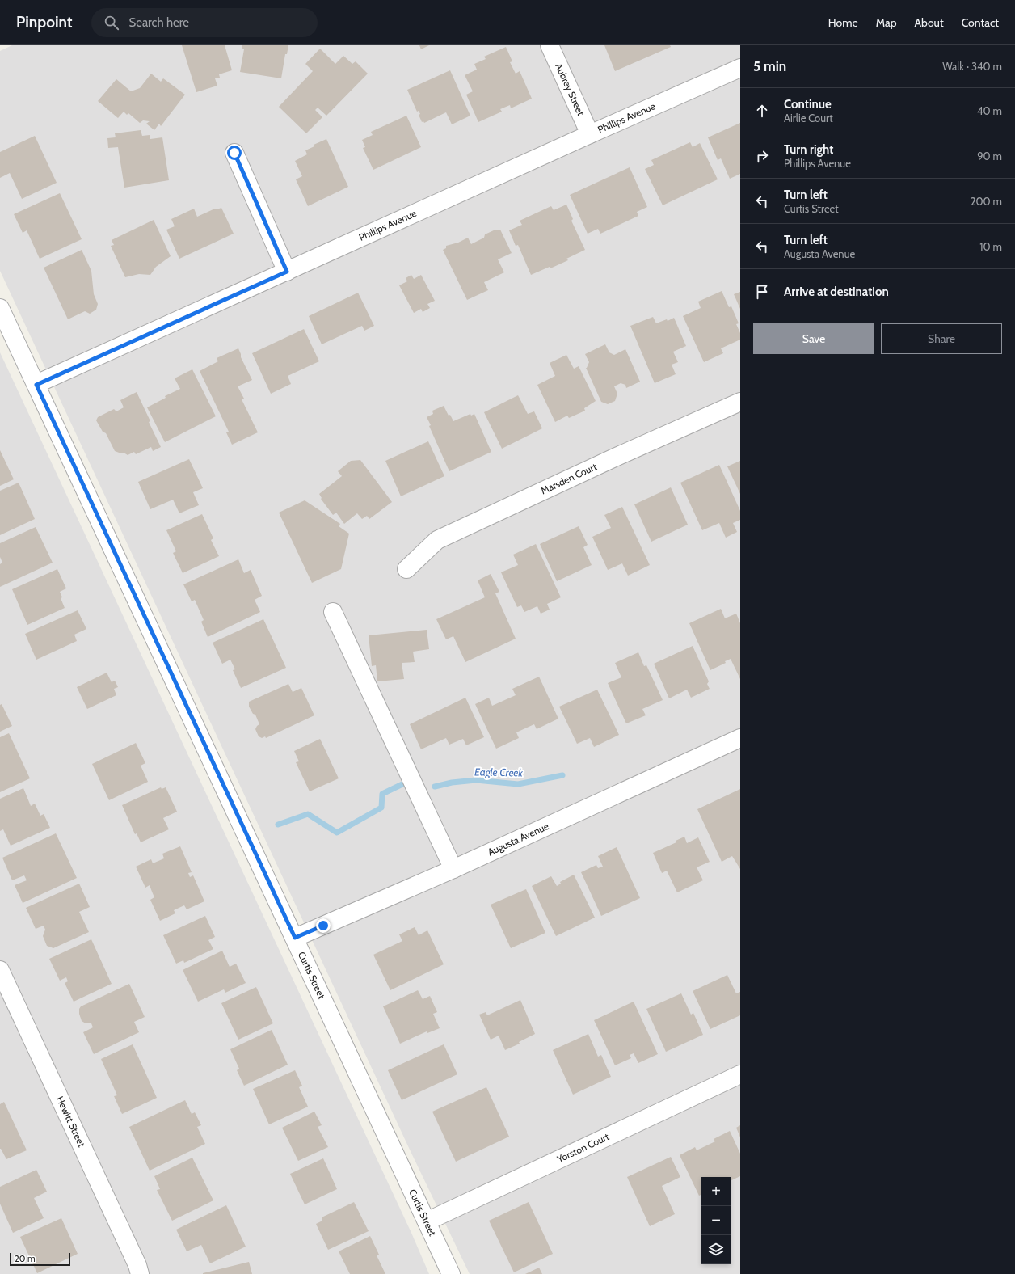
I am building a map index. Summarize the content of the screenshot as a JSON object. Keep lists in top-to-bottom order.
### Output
{
  "streets": {
    "street": [
      "Aubrey Street",
      "Phillips Avenue",
      "Marsden Court",
      "Augusta Avenue",
      "Curtis Street",
      "Hewitt Street",
      "Yorston Court"
    ]
  },
  "crossings": [
    ["Aubrey Street", "Phillips Avenue"],
    ["Phillips Avenue", "Curtis Street"],
    ["Augusta Avenue", "Curtis Street"],
    ["Curtis Street", "Yorston Court"]
  ],
  "water": ["Eagle Creek"],
  "scale_bar": "20 m",
  "page": {
    "header": "Pinpoint",
    "search": "Search here",
    "nav": [
      "Home",
      "Map",
      "About",
      "Contact"
    ],
    "heading": ["5 min", "Walk · 340 m"],
    "list": [
      ["Continue", "Airlie Court", "40 m"],
      ["Turn right", "Phillips Avenue", "90 m"],
      ["Turn left", "Curtis Street", "200 m"],
      ["Turn left", "Augusta Avenue", "10 m"],
      "Arrive at destination"
    ],
    "buttons": ["Save", "Share"],
    "map_buttons": ["+", "−"],
    "scale": "20 m"
  }
}
